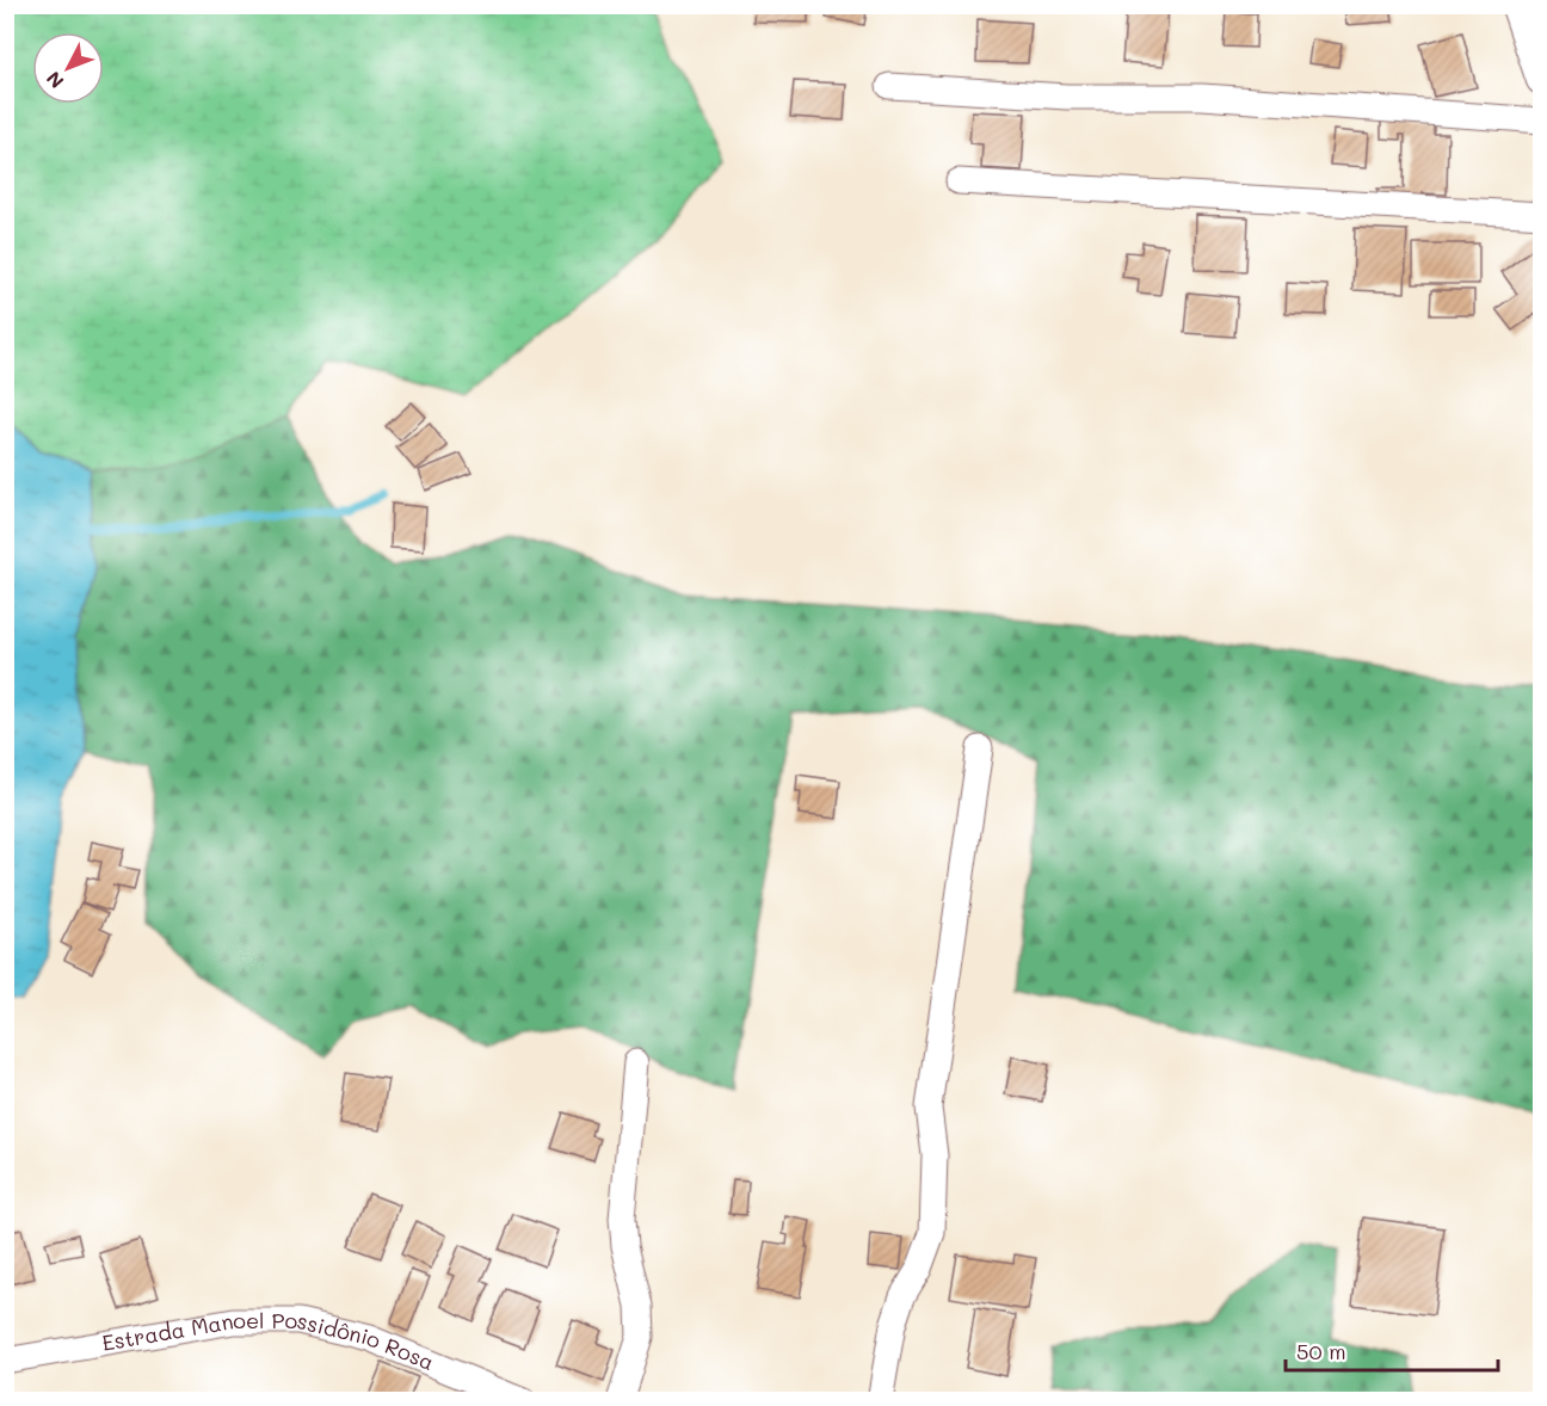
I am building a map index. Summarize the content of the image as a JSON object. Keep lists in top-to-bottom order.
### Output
{
  "streets": {
    "street": ["Estrada Manoel Possidônio Rosa"]
  },
  "scale_bar": "50 m",
  "north": "bottom left"
}
